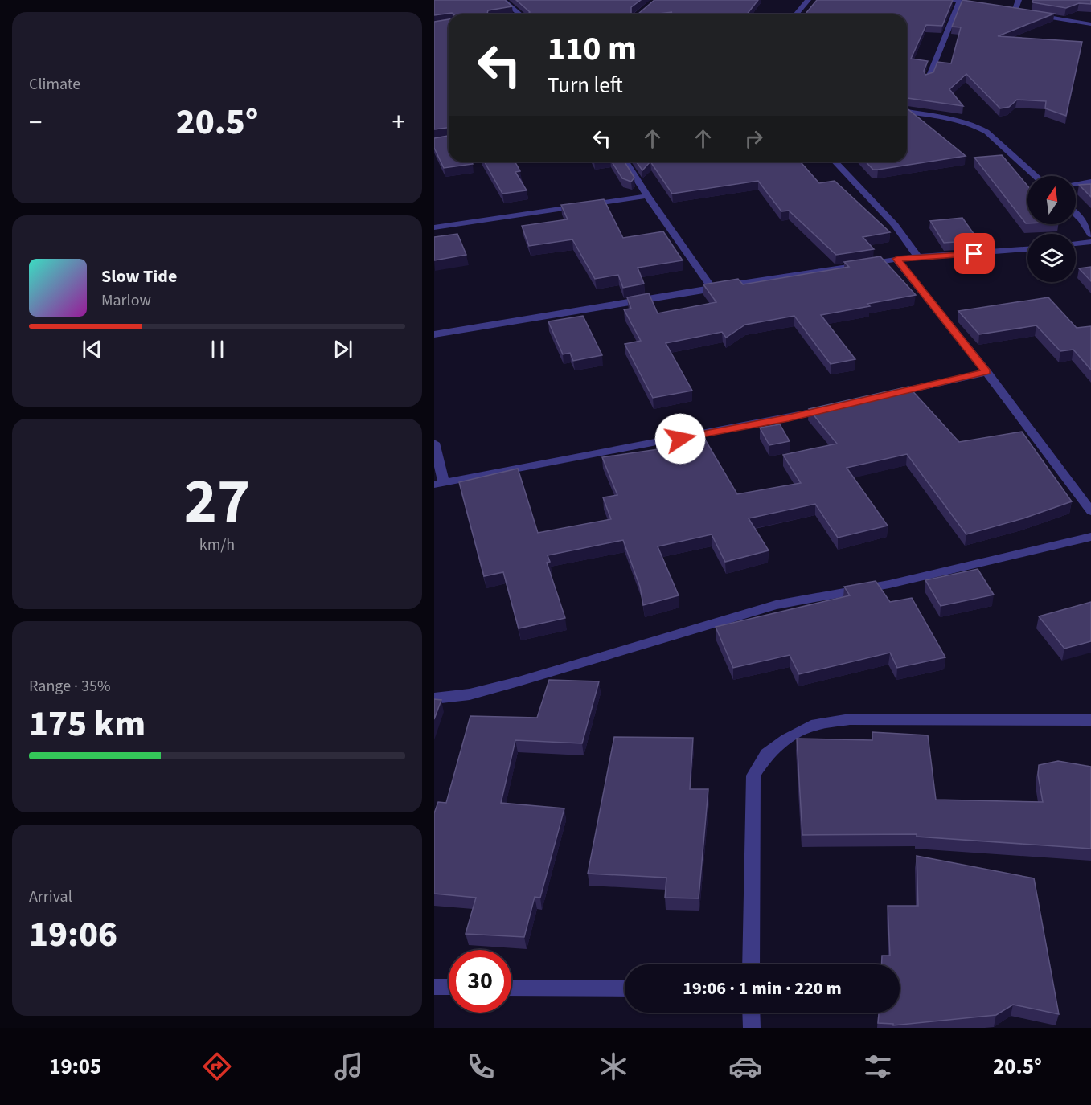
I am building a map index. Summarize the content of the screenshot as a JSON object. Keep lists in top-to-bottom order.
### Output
{
  "north": "top",
  "page": {
    "tile": [
      "Climate",
      ["27", "km/h"],
      ["Range · 35%", "175 km"],
      ["Arrival", "19:06"]
    ],
    "turn": ["110 m", "Turn left"],
    "heat": ["−", "20.5°", "+"],
    "song": ["Slow Tide", "Marlow"],
    "limit": "30",
    "trip": "19:06 · 1 min · 220 m",
    "tabs": ["19:05", "20.5°"]
  }
}
